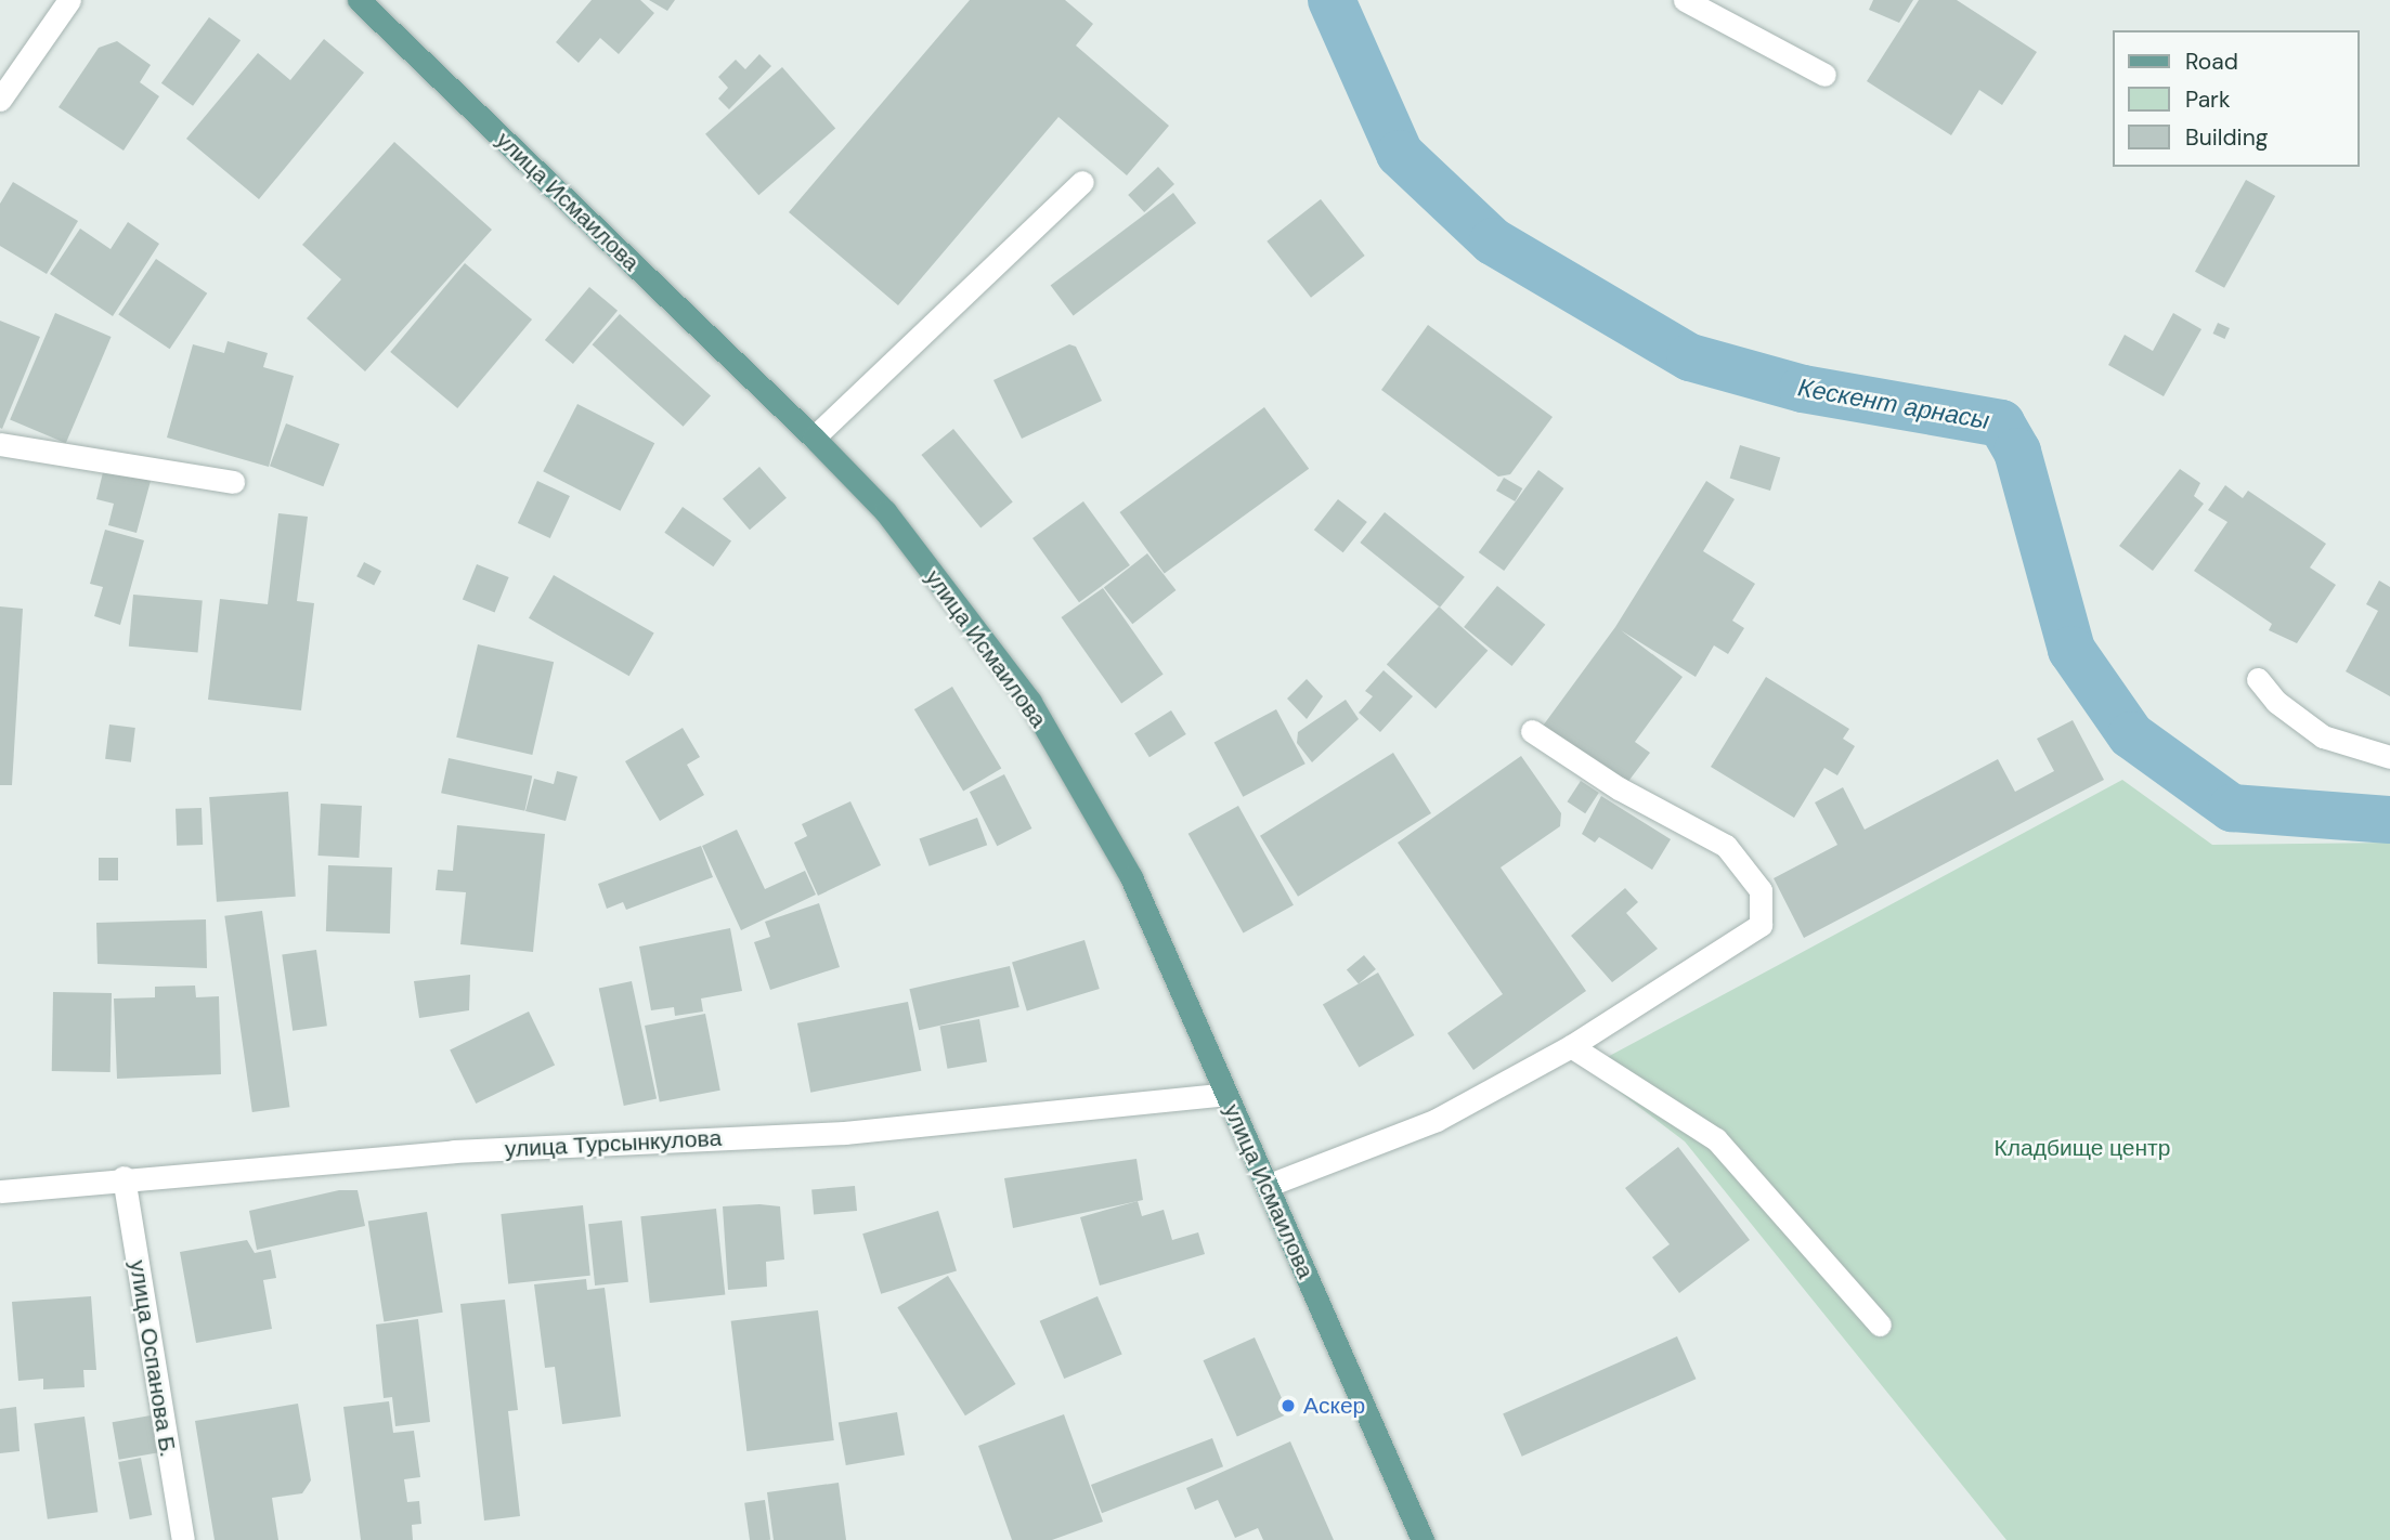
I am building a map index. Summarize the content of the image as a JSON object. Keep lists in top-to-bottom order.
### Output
{
  "streets": {
    "main road": ["улица Исмаилова"],
    "street": ["улица Турсынкулова", "улица Оспанова Б."]
  },
  "crossings": [
    ["улица Исмаилова", "улица Турсынкулова"],
    ["улица Турсынкулова", "улица Оспанова Б."]
  ],
  "water": ["Кескент арнасы"],
  "parks": ["Кладбище центр"],
  "places": ["Аскер"],
  "legend": ["Road", "Park", "Building"]
}
